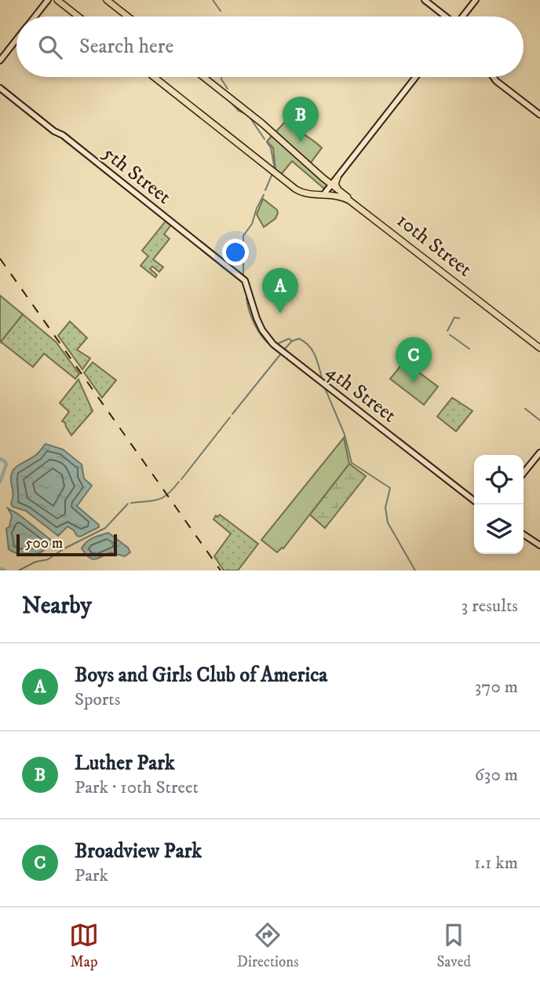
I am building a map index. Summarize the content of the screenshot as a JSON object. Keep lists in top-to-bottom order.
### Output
{
  "streets": {
    "main road": ["5th Street", "10th Street", "4th Street"]
  },
  "crossings": [
    ["5th Street", "4th Street"]
  ],
  "scale_bar": "500 m",
  "page": {
    "search": "Search here",
    "pins": ["B", "A", "C"],
    "scale": "500 m",
    "heading": ["Nearby", "3 results"],
    "list": [
      {
        "mark": "A",
        "name": "Boys and Girls Club of America",
        "note": "Sports",
        "value": "370 m"
      },
      {
        "mark": "B",
        "name": "Luther Park",
        "note": "Park · 10th Street",
        "value": "630 m"
      },
      {
        "mark": "C",
        "name": "Broadview Park",
        "note": "Park",
        "value": "1.1 km"
      }
    ],
    "nav": ["Map", "Directions", "Saved"]
  }
}
